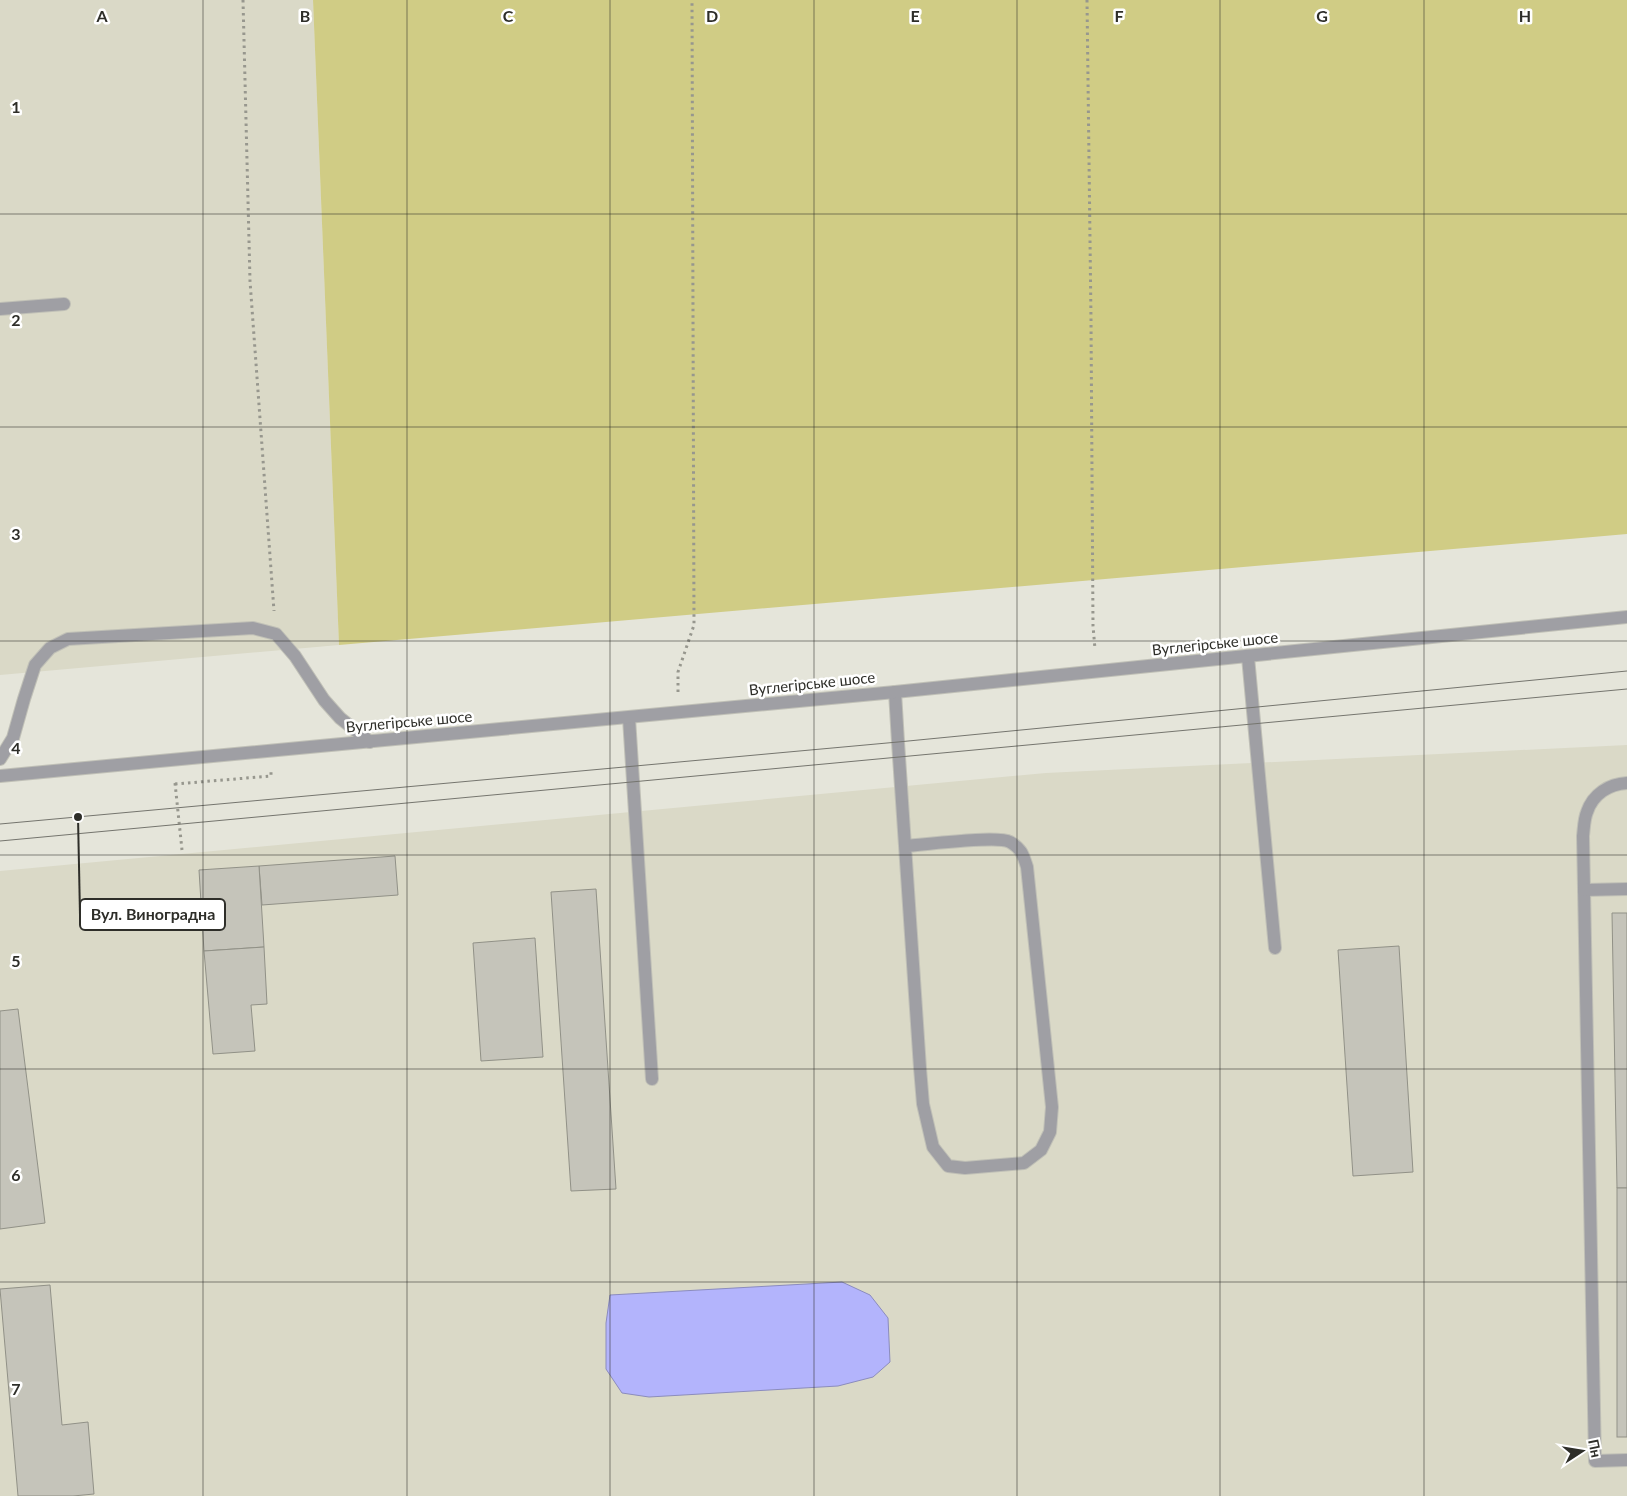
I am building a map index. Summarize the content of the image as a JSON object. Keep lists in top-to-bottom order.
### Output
{
  "streets": {
    "street": ["Вуглегірське шосе"]
  },
  "places": ["Вул. Виноградна"],
  "north": "right",
  "grid": {
    "columns": [
      "A",
      "B",
      "C",
      "D",
      "E",
      "F",
      "G",
      "H"
    ],
    "rows": [
      "1",
      "2",
      "3",
      "4",
      "5",
      "6",
      "7"
    ]
  }
}
